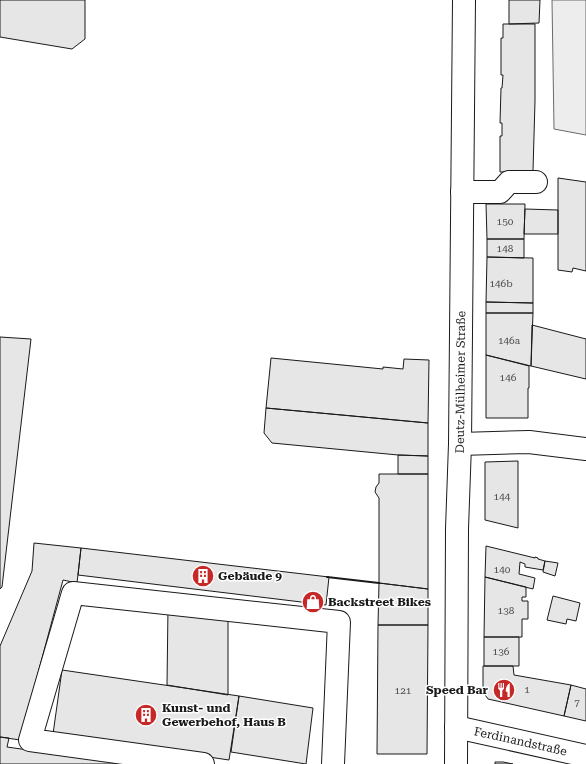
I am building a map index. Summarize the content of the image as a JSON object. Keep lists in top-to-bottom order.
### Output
{
  "streets": {
    "street": ["Deutz-Mülheimer Straße", "Ferdinandstraße"]
  },
  "crossings": [
    ["Deutz-Mülheimer Straße", "Ferdinandstraße"]
  ],
  "places": {
    "building": ["Gebäude 9", "Kunst- und Gewerbehof, Haus B"],
    "shop": ["Backstreet Bikes"],
    "restaurant": ["Speed Bar"]
  },
  "house_numbers": [
    "150",
    "148",
    "146b",
    "146a",
    "146",
    "144",
    "140",
    "138",
    "136",
    "1",
    "121",
    "7"
  ]
}
